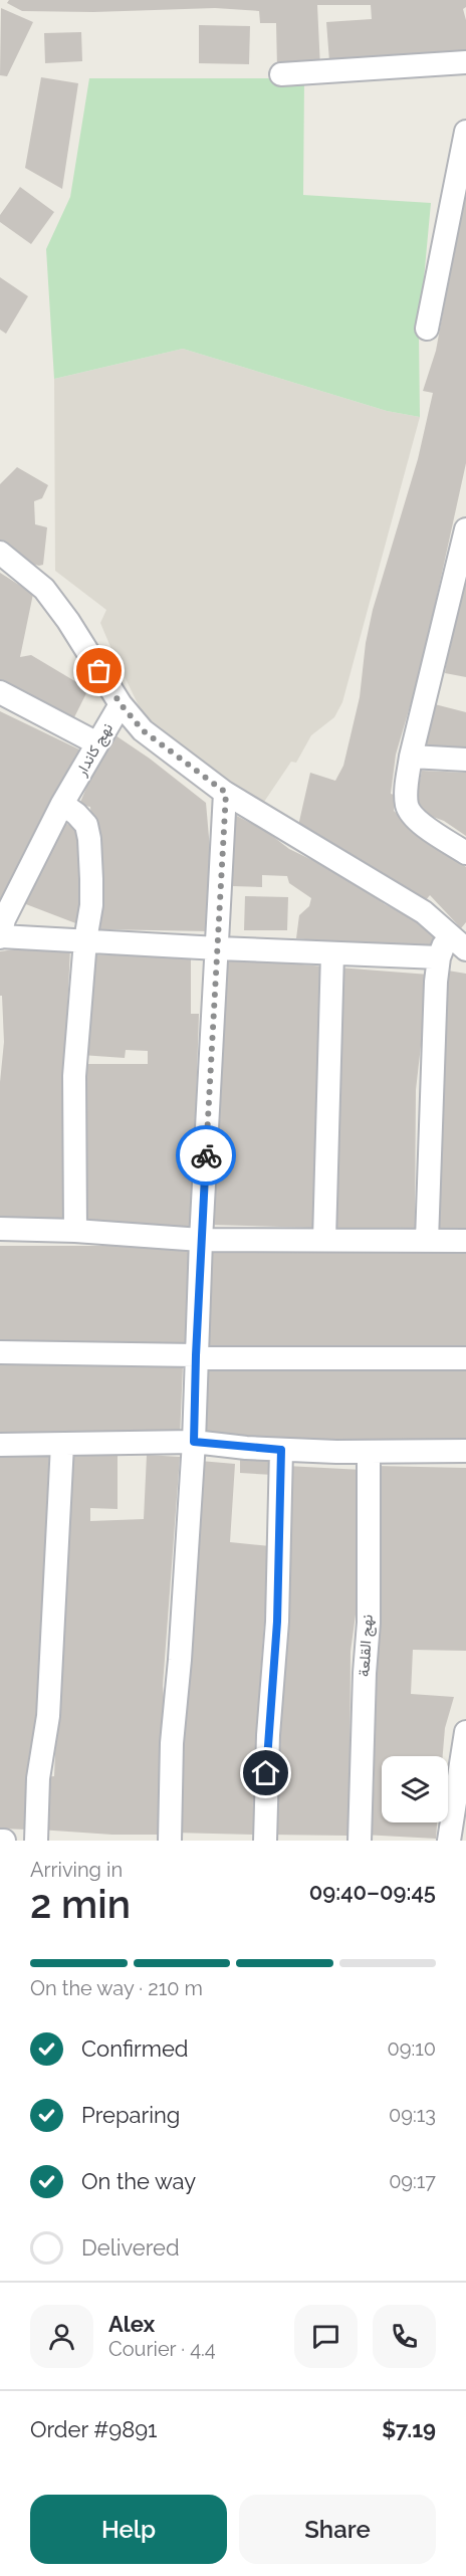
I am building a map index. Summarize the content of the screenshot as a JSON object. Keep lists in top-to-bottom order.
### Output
{
  "streets": {
    "street": ["نهج كاندار", "نهج القلعة"]
  },
  "page": {
    "heading": ["2 min", "Arriving in", "09:40–09:45"],
    "panel": [
      "Alex",
      "Courier · 4.4",
      "Order #9891",
      "$7.19"
    ],
    "bar": "On the way · 210 m",
    "list": [
      ["Confirmed", "09:10"],
      ["Preparing", "09:13"],
      ["On the way", "09:17"],
      "Delivered"
    ],
    "buttons": ["Help", "Share"]
  }
}
